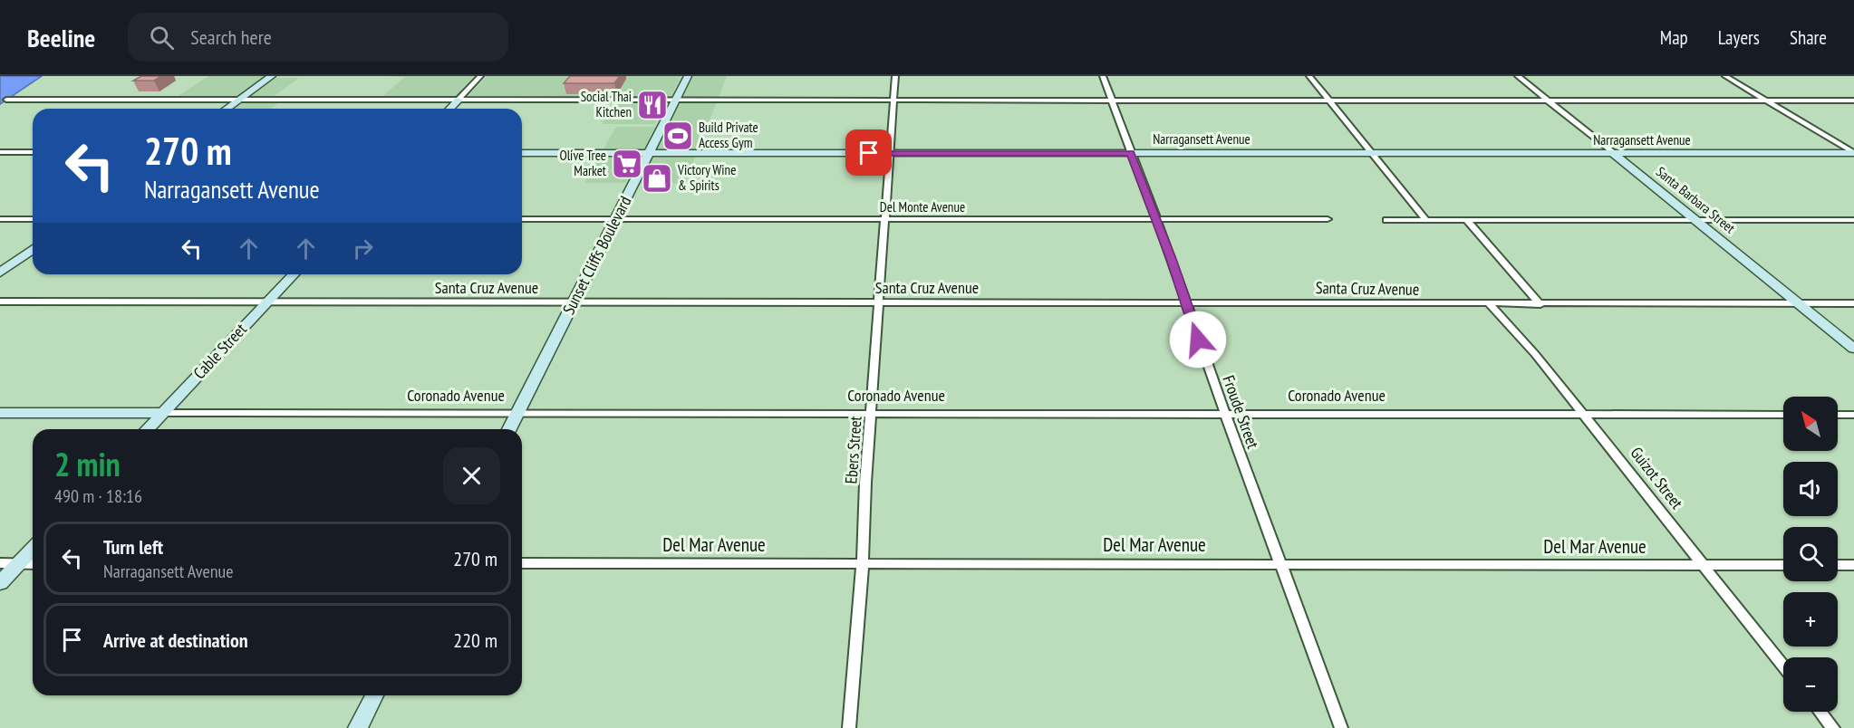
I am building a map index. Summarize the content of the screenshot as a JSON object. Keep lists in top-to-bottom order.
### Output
{
  "streets": {
    "street": [
      "Narragansett Avenue",
      "Santa Barbara Street",
      "Del Monte Avenue",
      "Sunset Cliffs Boulevard",
      "Santa Cruz Avenue",
      "Cable Street",
      "Coronado Avenue",
      "Froude Street",
      "Ebers Street",
      "Guizot Street",
      "Del Mar Avenue"
    ]
  },
  "crossings": [
    ["Narragansett Avenue", "Santa Barbara Street"],
    ["Narragansett Avenue", "Sunset Cliffs Boulevard"],
    ["Narragansett Avenue", "Froude Street"],
    ["Narragansett Avenue", "Ebers Street"],
    ["Santa Barbara Street", "Santa Cruz Avenue"],
    ["Del Monte Avenue", "Sunset Cliffs Boulevard"],
    ["Del Monte Avenue", "Froude Street"],
    ["Del Monte Avenue", "Ebers Street"],
    ["Sunset Cliffs Boulevard", "Santa Cruz Avenue"],
    ["Sunset Cliffs Boulevard", "Coronado Avenue"],
    ["Santa Cruz Avenue", "Cable Street"],
    ["Santa Cruz Avenue", "Froude Street"],
    ["Santa Cruz Avenue", "Ebers Street"],
    ["Santa Cruz Avenue", "Guizot Street"],
    ["Cable Street", "Coronado Avenue"],
    ["Coronado Avenue", "Froude Street"],
    ["Coronado Avenue", "Ebers Street"],
    ["Coronado Avenue", "Guizot Street"],
    ["Froude Street", "Del Mar Avenue"],
    ["Ebers Street", "Del Mar Avenue"],
    ["Guizot Street", "Del Mar Avenue"]
  ],
  "places": {
    "restaurant": ["Social Thai Kitchen"],
    "sports": ["Build Private Access Gym"],
    "supermarket": ["Olive Tree Market"],
    "shop": ["Victory Wine & Spirits"]
  },
  "north": "top left",
  "page": {
    "header": "Beeline",
    "search": "Search here",
    "nav": ["Map", "Layers", "Share"],
    "turn": ["270 m", "Narragansett Avenue"],
    "map_buttons": ["+", "−"],
    "heading": ["2 min", "490 m · 18:16"],
    "list": [
      {
        "name": "Turn left",
        "note": "Narragansett Avenue",
        "value": "270 m"
      },
      {
        "name": "Arrive at destination",
        "value": "220 m"
      }
    ]
  }
}
